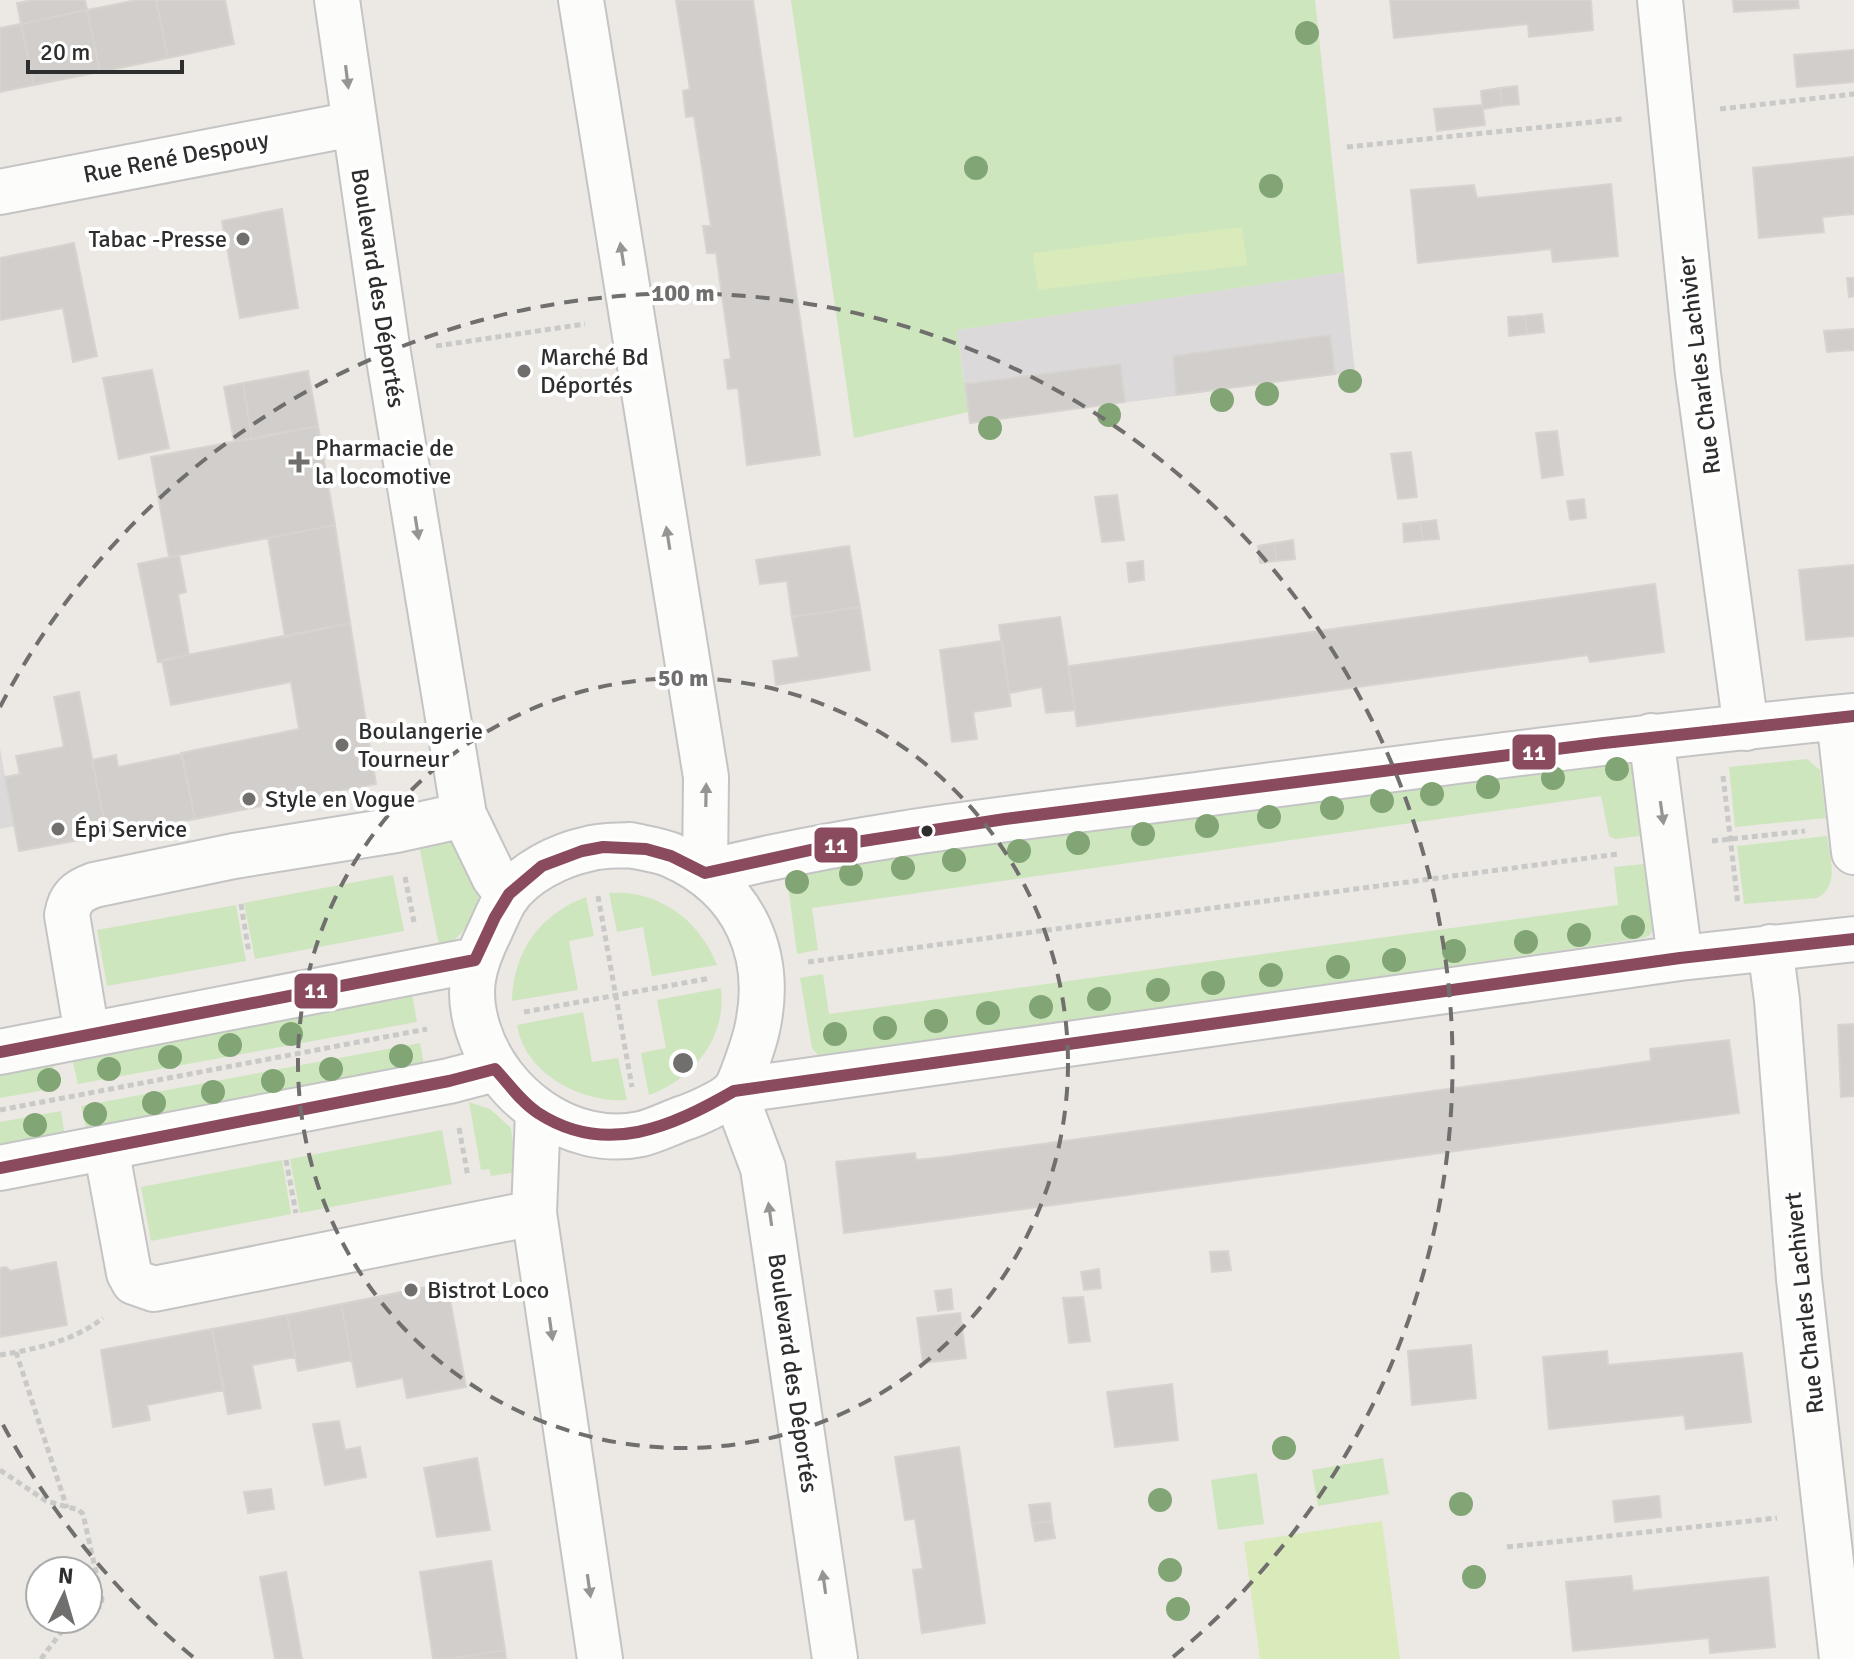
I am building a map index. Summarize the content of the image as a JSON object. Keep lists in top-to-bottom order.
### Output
{
  "streets": {
    "street": [
      "Rue René Despouy",
      "Boulevard des Déportés",
      "Rue Charles Lachivier",
      "Rue Charles Lachivert"
    ]
  },
  "crossings": [
    ["Rue René Despouy", "Boulevard des Déportés"]
  ],
  "places": {
    "other": [
      "Tabac -Presse",
      "Marché Bd Déportés",
      "Boulangerie Tourneur",
      "Style en Vogue",
      "Épi Service",
      "Bistrot Loco"
    ],
    "health": ["Pharmacie de la locomotive"]
  },
  "lines": ["transit line 11"],
  "scale_bar": "20 m",
  "north": "top",
  "rings": ["100 m", "50 m"]
}
